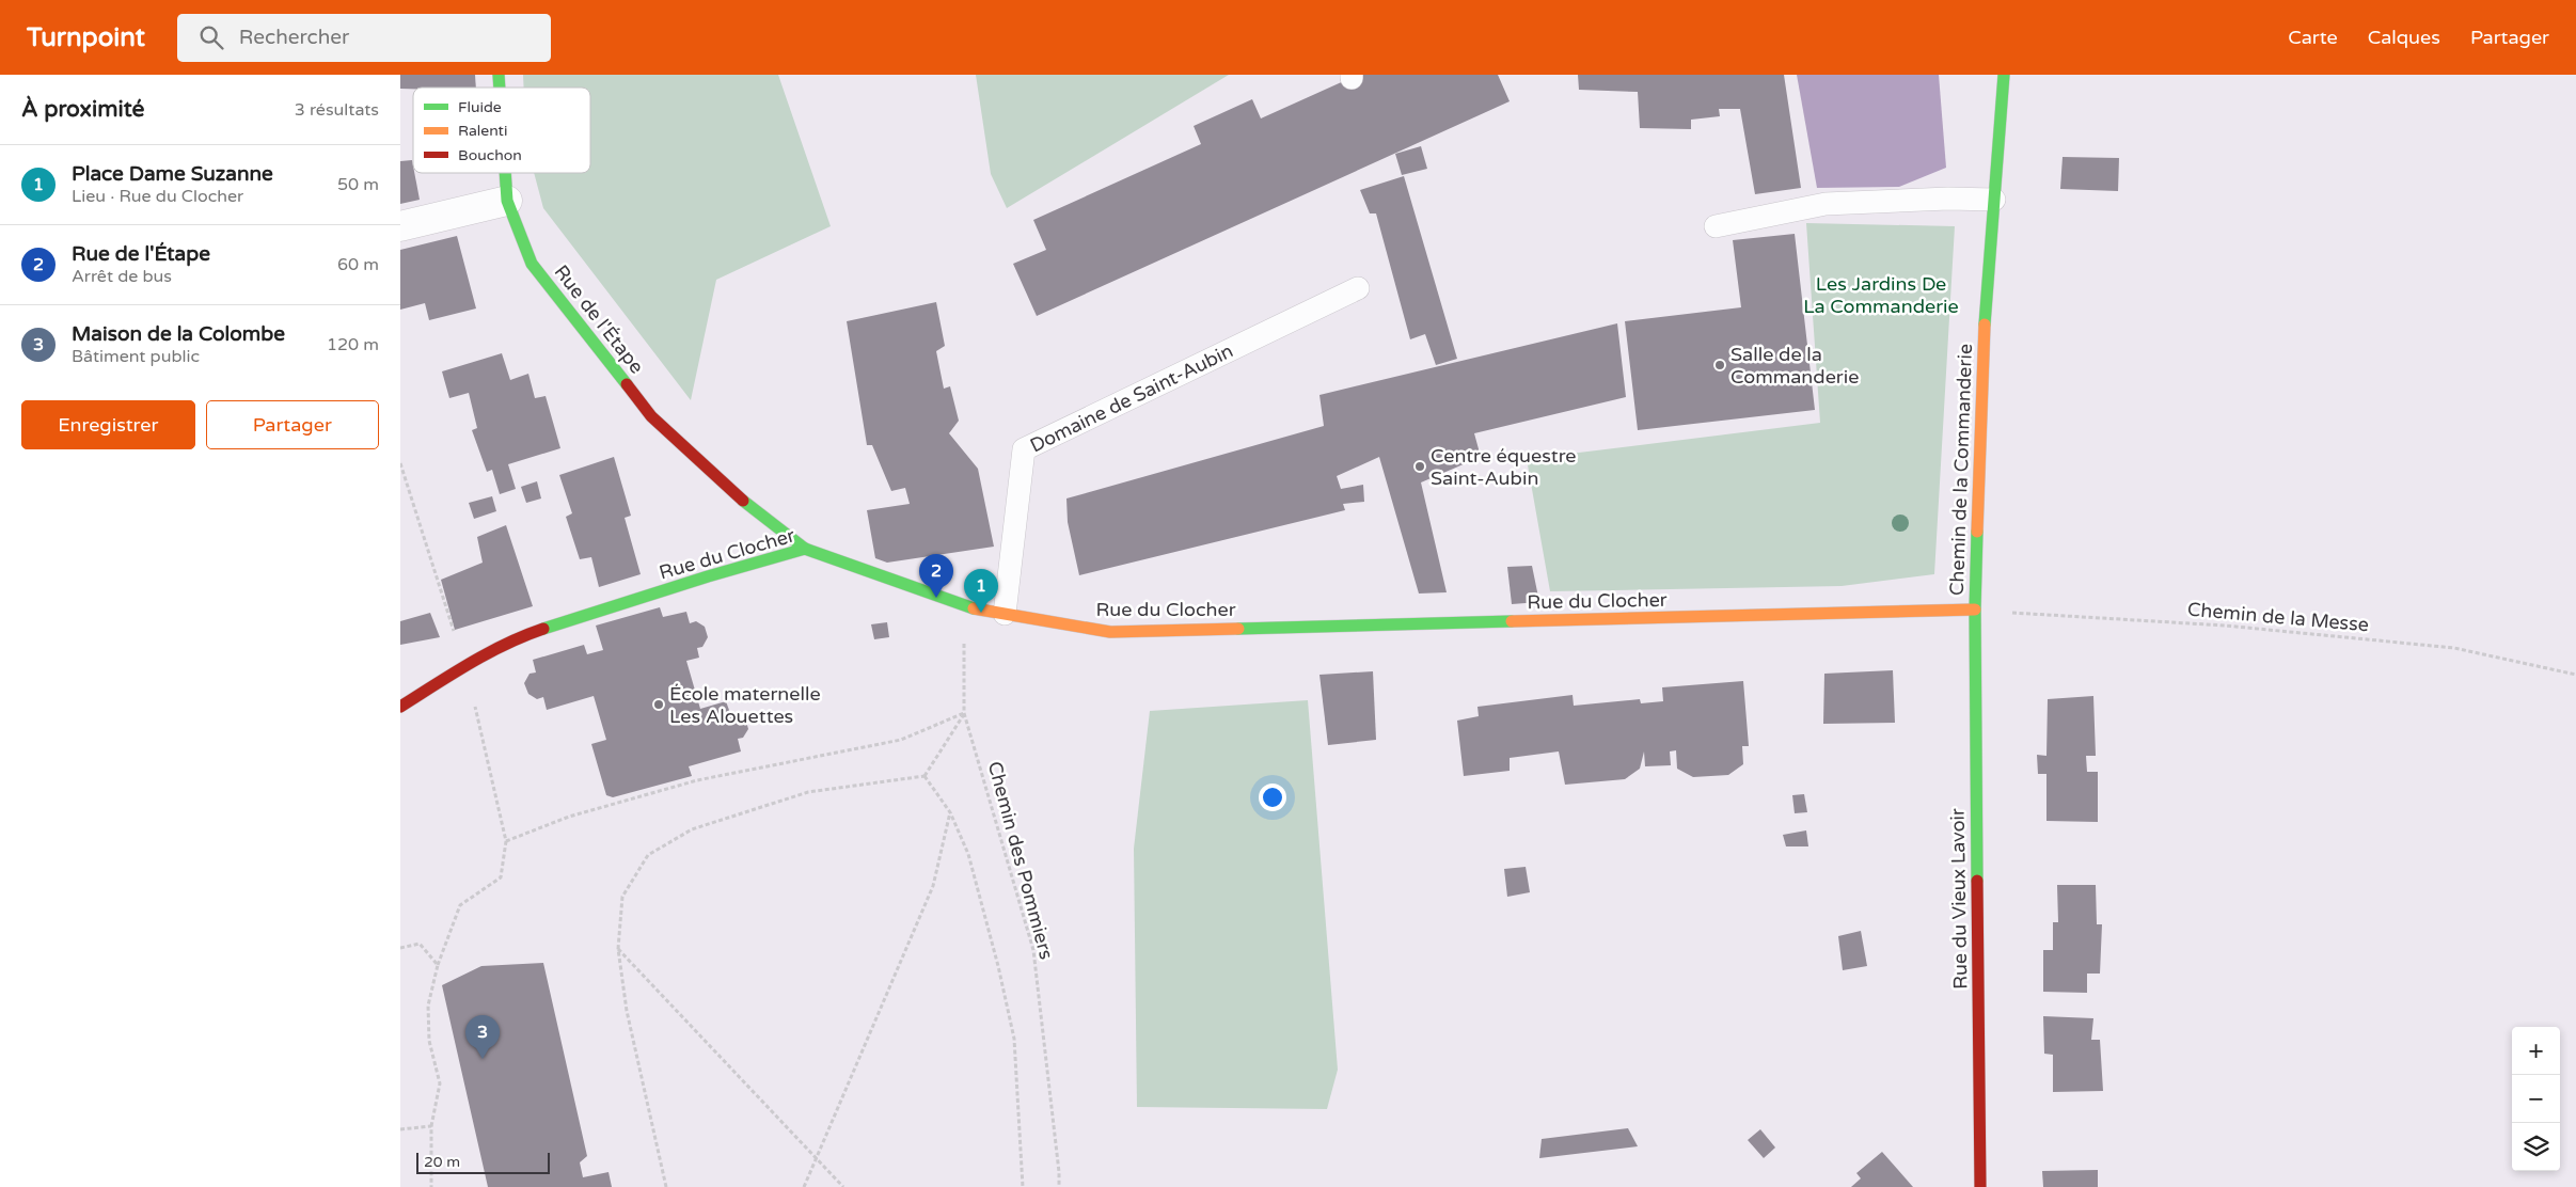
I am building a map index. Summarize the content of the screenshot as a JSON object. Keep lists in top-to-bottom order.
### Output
{
  "streets": {
    "street": [
      "Rue de l'Étape",
      "Chemin de la Commanderie",
      "Rue du Clocher",
      "Rue du Vieux Lavoir"
    ],
    "lane": ["Domaine de Saint-Aubin"],
    "path": ["Chemin de la Messe", "Chemin des Pommiers"]
  },
  "crossings": [
    ["Rue de l'Étape", "Rue du Clocher"],
    ["Domaine de Saint-Aubin", "Rue du Clocher"],
    ["Chemin de la Commanderie", "Rue du Clocher"],
    ["Chemin de la Commanderie", "Chemin de la Messe"],
    ["Chemin de la Commanderie", "Rue du Vieux Lavoir"],
    ["Rue du Clocher", "Chemin de la Messe"],
    ["Rue du Clocher", "Chemin des Pommiers"],
    ["Rue du Clocher", "Rue du Vieux Lavoir"],
    ["Chemin de la Messe", "Rue du Vieux Lavoir"]
  ],
  "parks": ["Les Jardins De La Commanderie"],
  "places": ["Salle de la Commanderie", "Centre équestre Saint-Aubin", "École maternelle Les Alouettes"],
  "legend": ["Fluide", "Ralenti", "Bouchon"],
  "scale_bar": "20 m",
  "page": {
    "header": "Turnpoint",
    "search": "Rechercher",
    "nav": ["Carte", "Calques", "Partager"],
    "heading": ["À proximité", "3 résultats"],
    "list": [
      {
        "mark": "1",
        "name": "Place Dame Suzanne",
        "note": "Lieu · Rue du Clocher",
        "value": "50 m"
      },
      {
        "mark": "2",
        "name": "Rue de l'Étape",
        "note": "Arrêt de bus",
        "value": "60 m"
      },
      {
        "mark": "3",
        "name": "Maison de la Colombe",
        "note": "Bâtiment public",
        "value": "120 m"
      }
    ],
    "buttons": ["Enregistrer", "Partager"],
    "pins": ["2", "1", "3"],
    "map_buttons": ["+", "−"],
    "scale": "20 m"
  }
}
